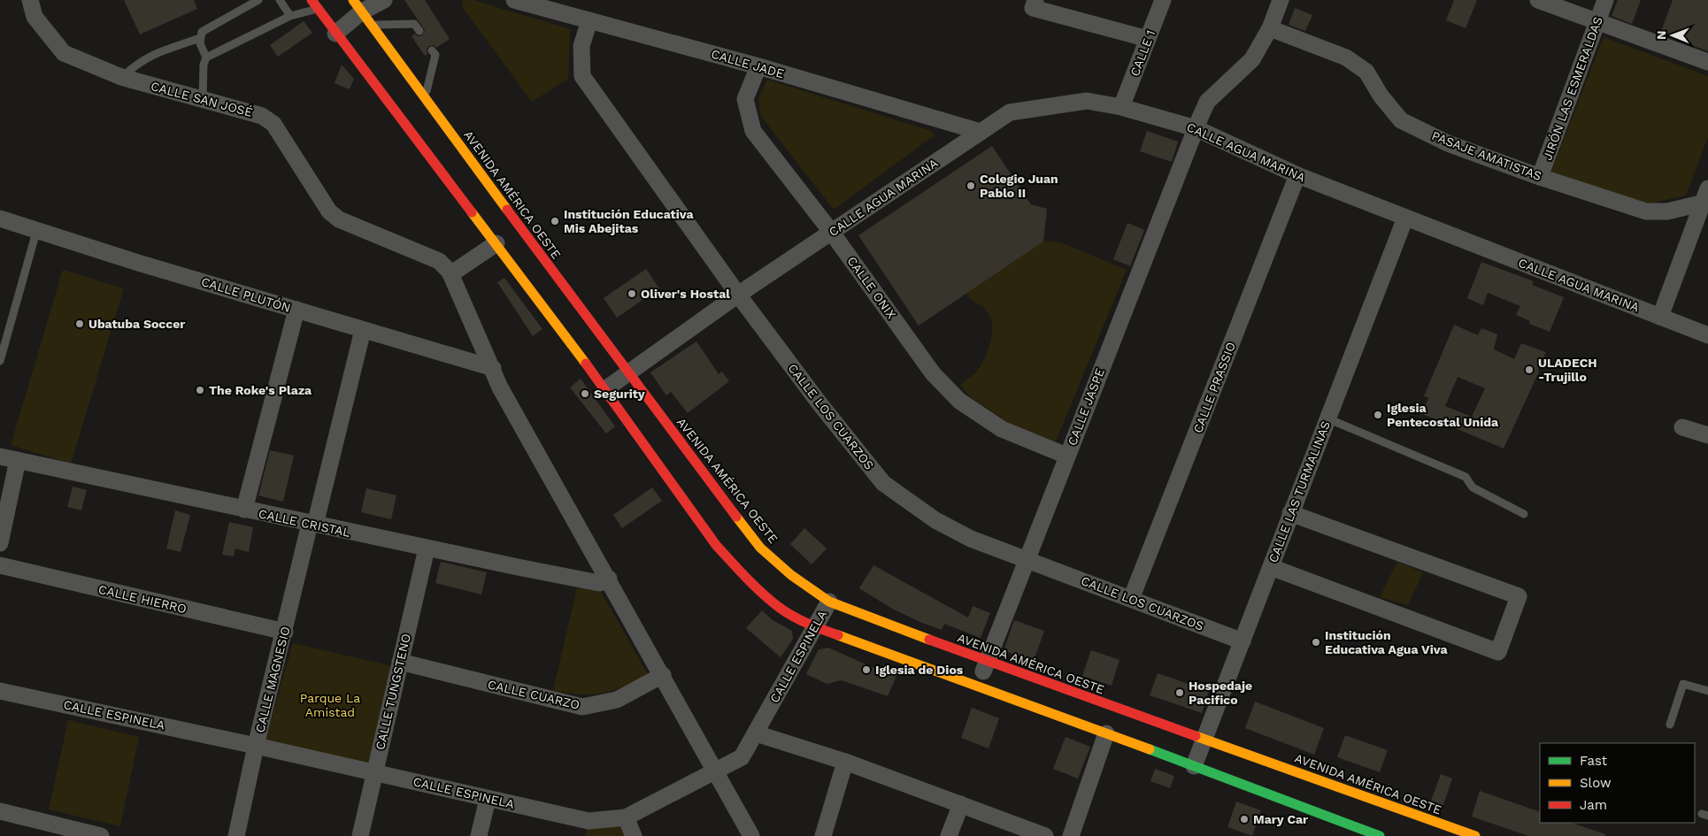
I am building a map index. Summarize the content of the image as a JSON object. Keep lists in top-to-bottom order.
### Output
{
  "streets": {
    "main road": ["AVENIDA AMÉRICA OESTE"],
    "street": [
      "CALLE 1",
      "CALLE JADE",
      "JIRÓN LAS ESMERALDAS",
      "CALLE SAN JOSÉ",
      "CALLE AGUA MARINA",
      "PASAJE AMATISTAS",
      "CALLE ONIX",
      "CALLE PLUTÓN",
      "CALLE PRASSIO",
      "CALLE JASPE",
      "CALLE LOS CUARZOS",
      "CALLE LAS TURMALINAS",
      "CALLE CRISTAL",
      "CALLE HIERRO",
      "CALLE ESPINELA",
      "CALLE MAGNESIO",
      "CALLE TUNGSTENO",
      "CALLE CUARZO"
    ]
  },
  "crossings": [
    ["CALLE 1", "CALLE AGUA MARINA"],
    ["CALLE JADE", "CALLE AGUA MARINA"],
    ["CALLE JADE", "CALLE ONIX"],
    ["CALLE JADE", "CALLE LOS CUARZOS"],
    ["JIRÓN LAS ESMERALDAS", "PASAJE AMATISTAS"],
    ["CALLE SAN JOSÉ", "CALLE PLUTÓN"],
    ["CALLE SAN JOSÉ", "CALLE CRISTAL"],
    ["CALLE SAN JOSÉ", "CALLE ESPINELA"],
    ["CALLE SAN JOSÉ", "CALLE CUARZO"],
    ["CALLE AGUA MARINA", "AVENIDA AMÉRICA OESTE"],
    ["CALLE AGUA MARINA", "CALLE ONIX"],
    ["CALLE AGUA MARINA", "CALLE PRASSIO"],
    ["CALLE AGUA MARINA", "CALLE JASPE"],
    ["CALLE AGUA MARINA", "CALLE LOS CUARZOS"],
    ["CALLE AGUA MARINA", "CALLE LAS TURMALINAS"],
    ["PASAJE AMATISTAS", "CALLE JASPE"],
    ["AVENIDA AMÉRICA OESTE", "CALLE JASPE"],
    ["AVENIDA AMÉRICA OESTE", "CALLE LAS TURMALINAS"],
    ["AVENIDA AMÉRICA OESTE", "CALLE ESPINELA"],
    ["CALLE ONIX", "CALLE JASPE"],
    ["CALLE PLUTÓN", "CALLE MAGNESIO"],
    ["CALLE PRASSIO", "CALLE LOS CUARZOS"],
    ["CALLE JASPE", "CALLE LOS CUARZOS"],
    ["CALLE LOS CUARZOS", "CALLE LAS TURMALINAS"],
    ["CALLE CRISTAL", "CALLE MAGNESIO"],
    ["CALLE CRISTAL", "CALLE TUNGSTENO"],
    ["CALLE HIERRO", "CALLE MAGNESIO"],
    ["CALLE ESPINELA", "CALLE MAGNESIO"],
    ["CALLE ESPINELA", "CALLE TUNGSTENO"],
    ["CALLE TUNGSTENO", "CALLE CUARZO"]
  ],
  "parks": ["Parque La Amistad"],
  "places": [
    "Colegio Juan Pablo II",
    "Institución Educativa Mis Abejitas",
    "Oliver's Hostal",
    "Ubatuba Soccer",
    "ULADECH -Trujillo",
    "The Roke's Plaza",
    "Segurity",
    "Iglesia Pentecostal Unida",
    "Institución Educativa Agua Viva",
    "Iglesia de Dios",
    "Hospedaje Pacifico",
    "Mary Car"
  ],
  "legend": ["Fast", "Slow", "Jam"],
  "north": "left"
}
